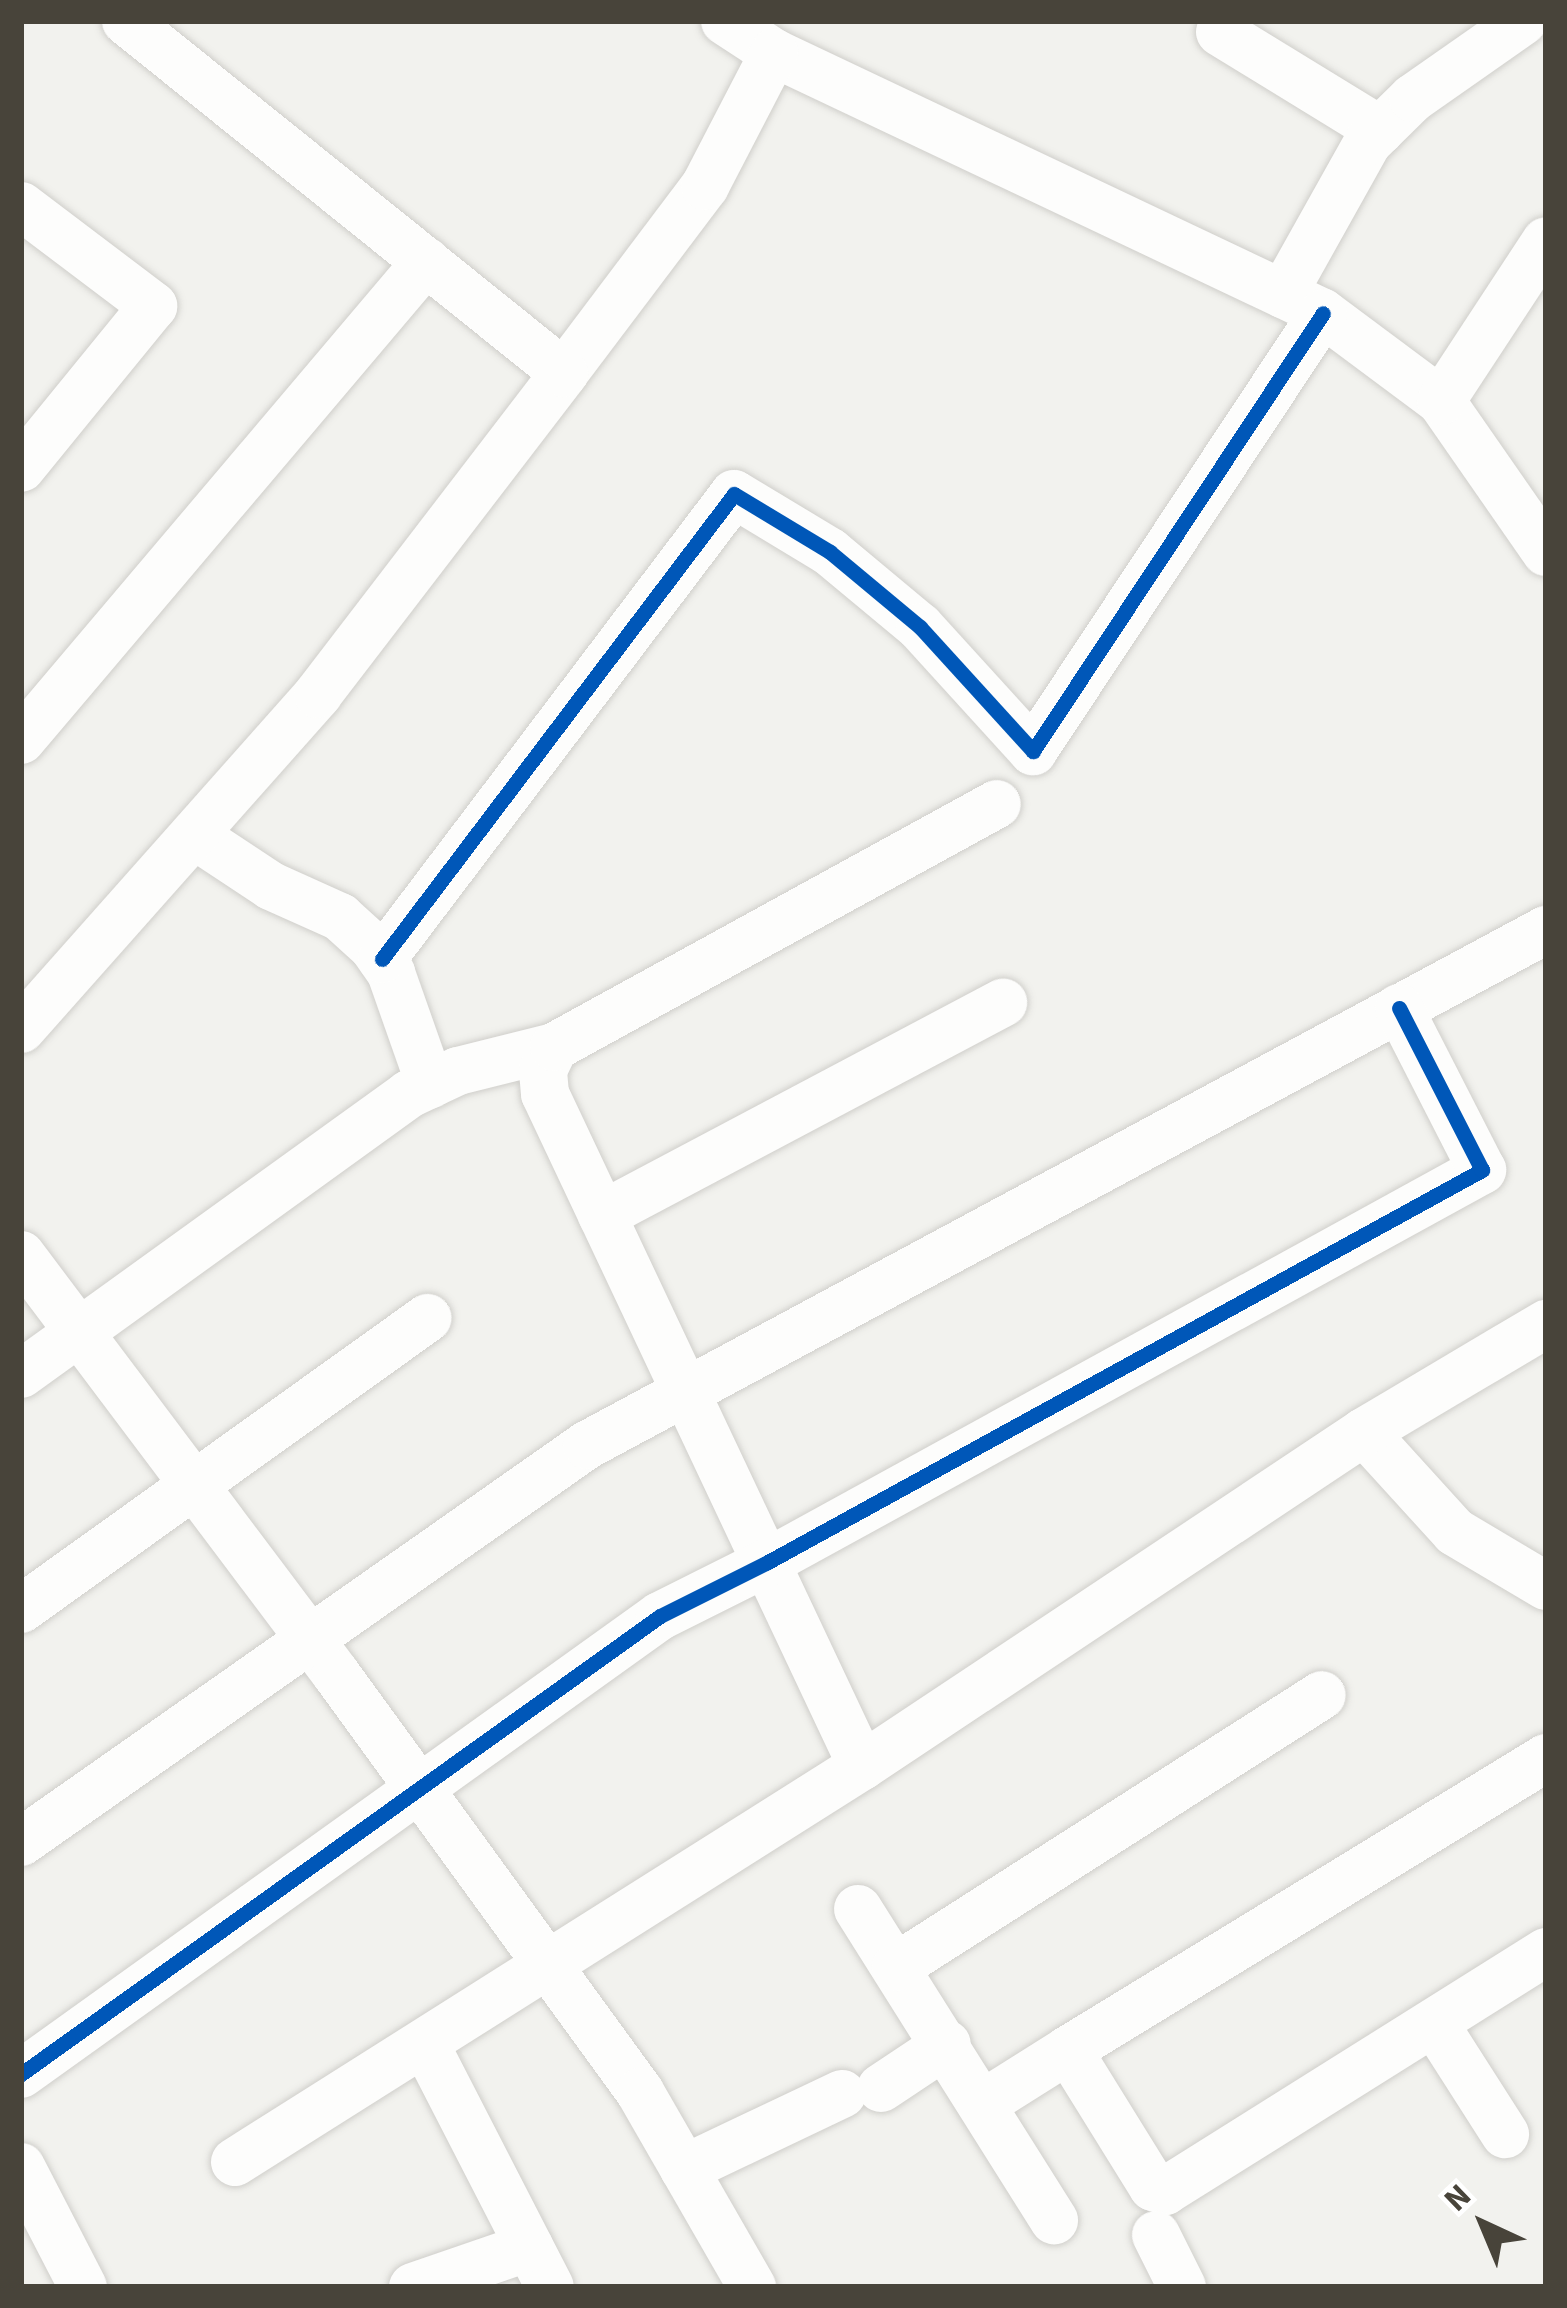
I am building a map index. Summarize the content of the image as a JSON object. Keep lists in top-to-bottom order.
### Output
{
  "north": "top left"
}
